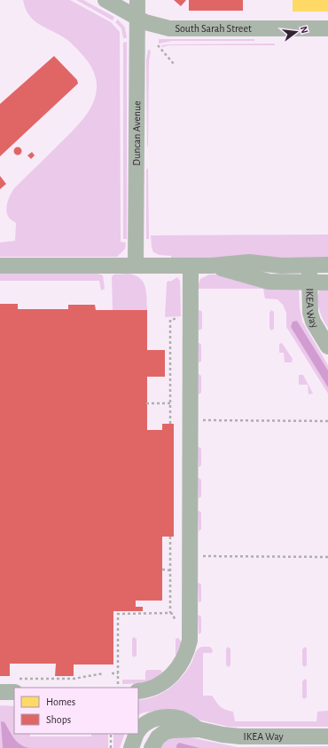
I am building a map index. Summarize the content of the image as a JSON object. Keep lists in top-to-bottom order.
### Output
{
  "streets": {
    "street": ["South Sarah Street", "Duncan Avenue", "IKEA Way"]
  },
  "crossings": [
    ["South Sarah Street", "Duncan Avenue"]
  ],
  "legend": ["Homes", "Shops"],
  "north": "right"
}
